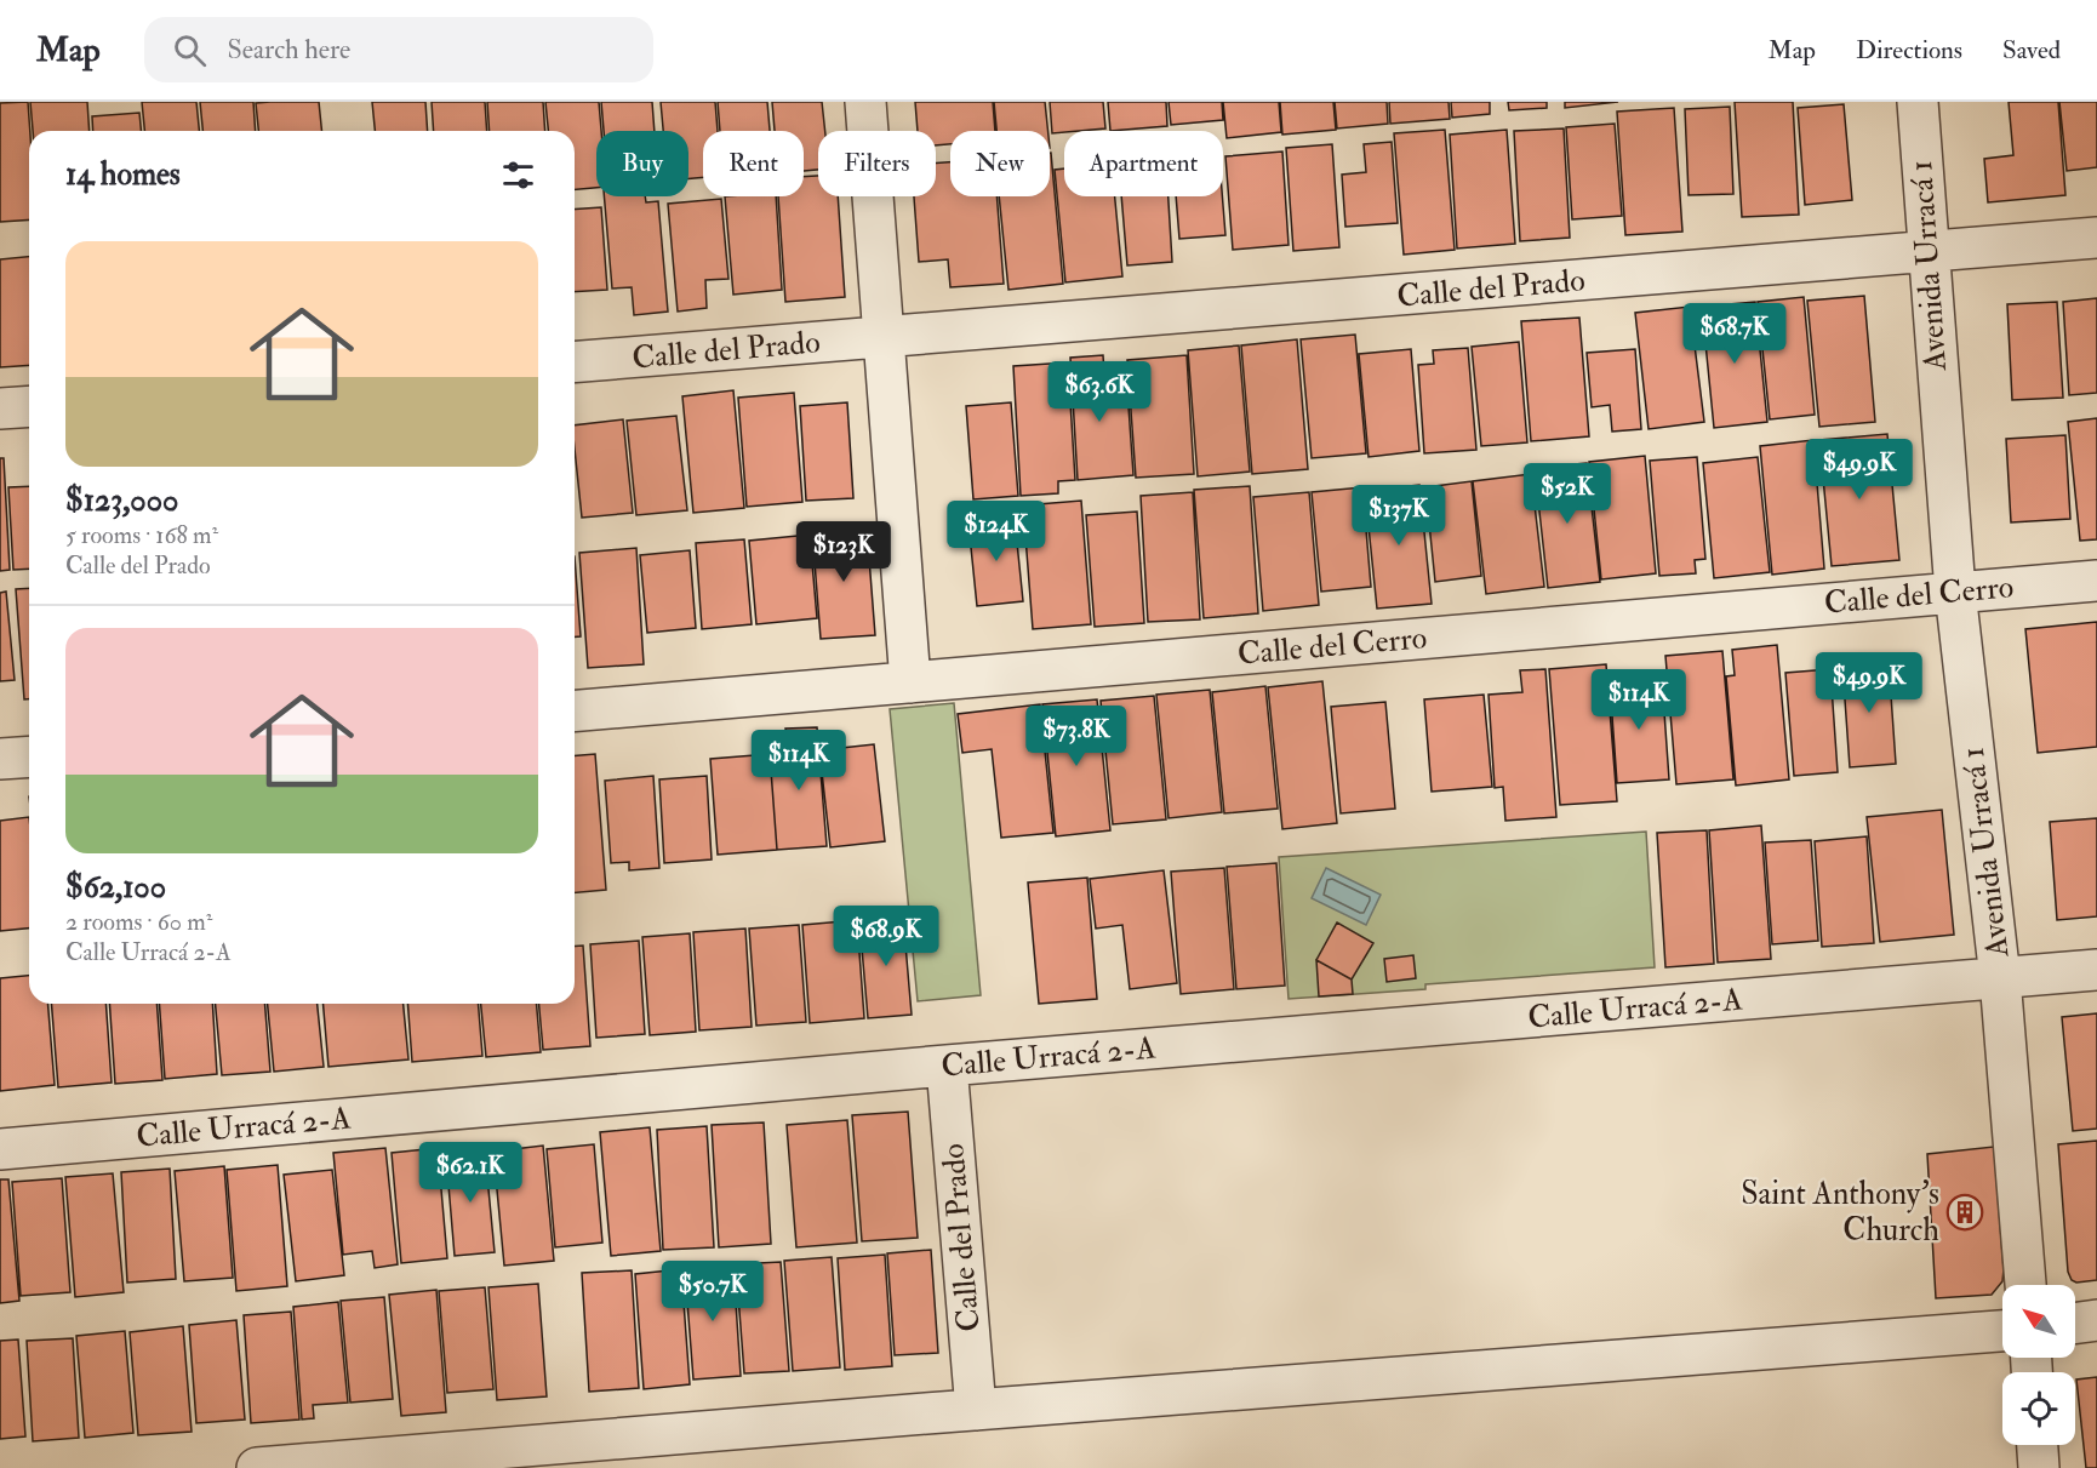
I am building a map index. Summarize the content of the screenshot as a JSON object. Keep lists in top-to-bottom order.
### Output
{
  "streets": {
    "street": [
      "Avenida Urracá 1",
      "Calle del Prado",
      "Calle del Cerro",
      "Calle Urracá 2-A"
    ]
  },
  "crossings": [
    ["Avenida Urracá 1", "Calle del Prado"],
    ["Avenida Urracá 1", "Calle del Cerro"],
    ["Avenida Urracá 1", "Calle Urracá 2-A"],
    ["Calle del Prado", "Calle Urracá 2-A"]
  ],
  "places": {
    "building": ["Saint Anthony's Church"]
  },
  "north": "top left",
  "page": {
    "header": "Map",
    "search": "Search here",
    "nav": ["Map", "Directions", "Saved"],
    "chip": [
      "Buy",
      "Rent",
      "Filters",
      "New",
      "Apartment"
    ],
    "heading": "14 homes",
    "list": [
      {
        "name": "$123,000",
        "note": "5 rooms · 168 m² · Calle del Prado"
      },
      {
        "name": "$62,100",
        "note": "2 rooms · 60 m² · Calle Urracá 2-A"
      }
    ],
    "price": [
      "$68.7K",
      "$63.6K",
      "$49.9K",
      "$52K",
      "$137K",
      "$124K",
      "$123K",
      "$49.9K",
      "$114K",
      "$73.8K",
      "$114K",
      "$68.9K",
      "$62.1K",
      "$50.7K"
    ]
  }
}
